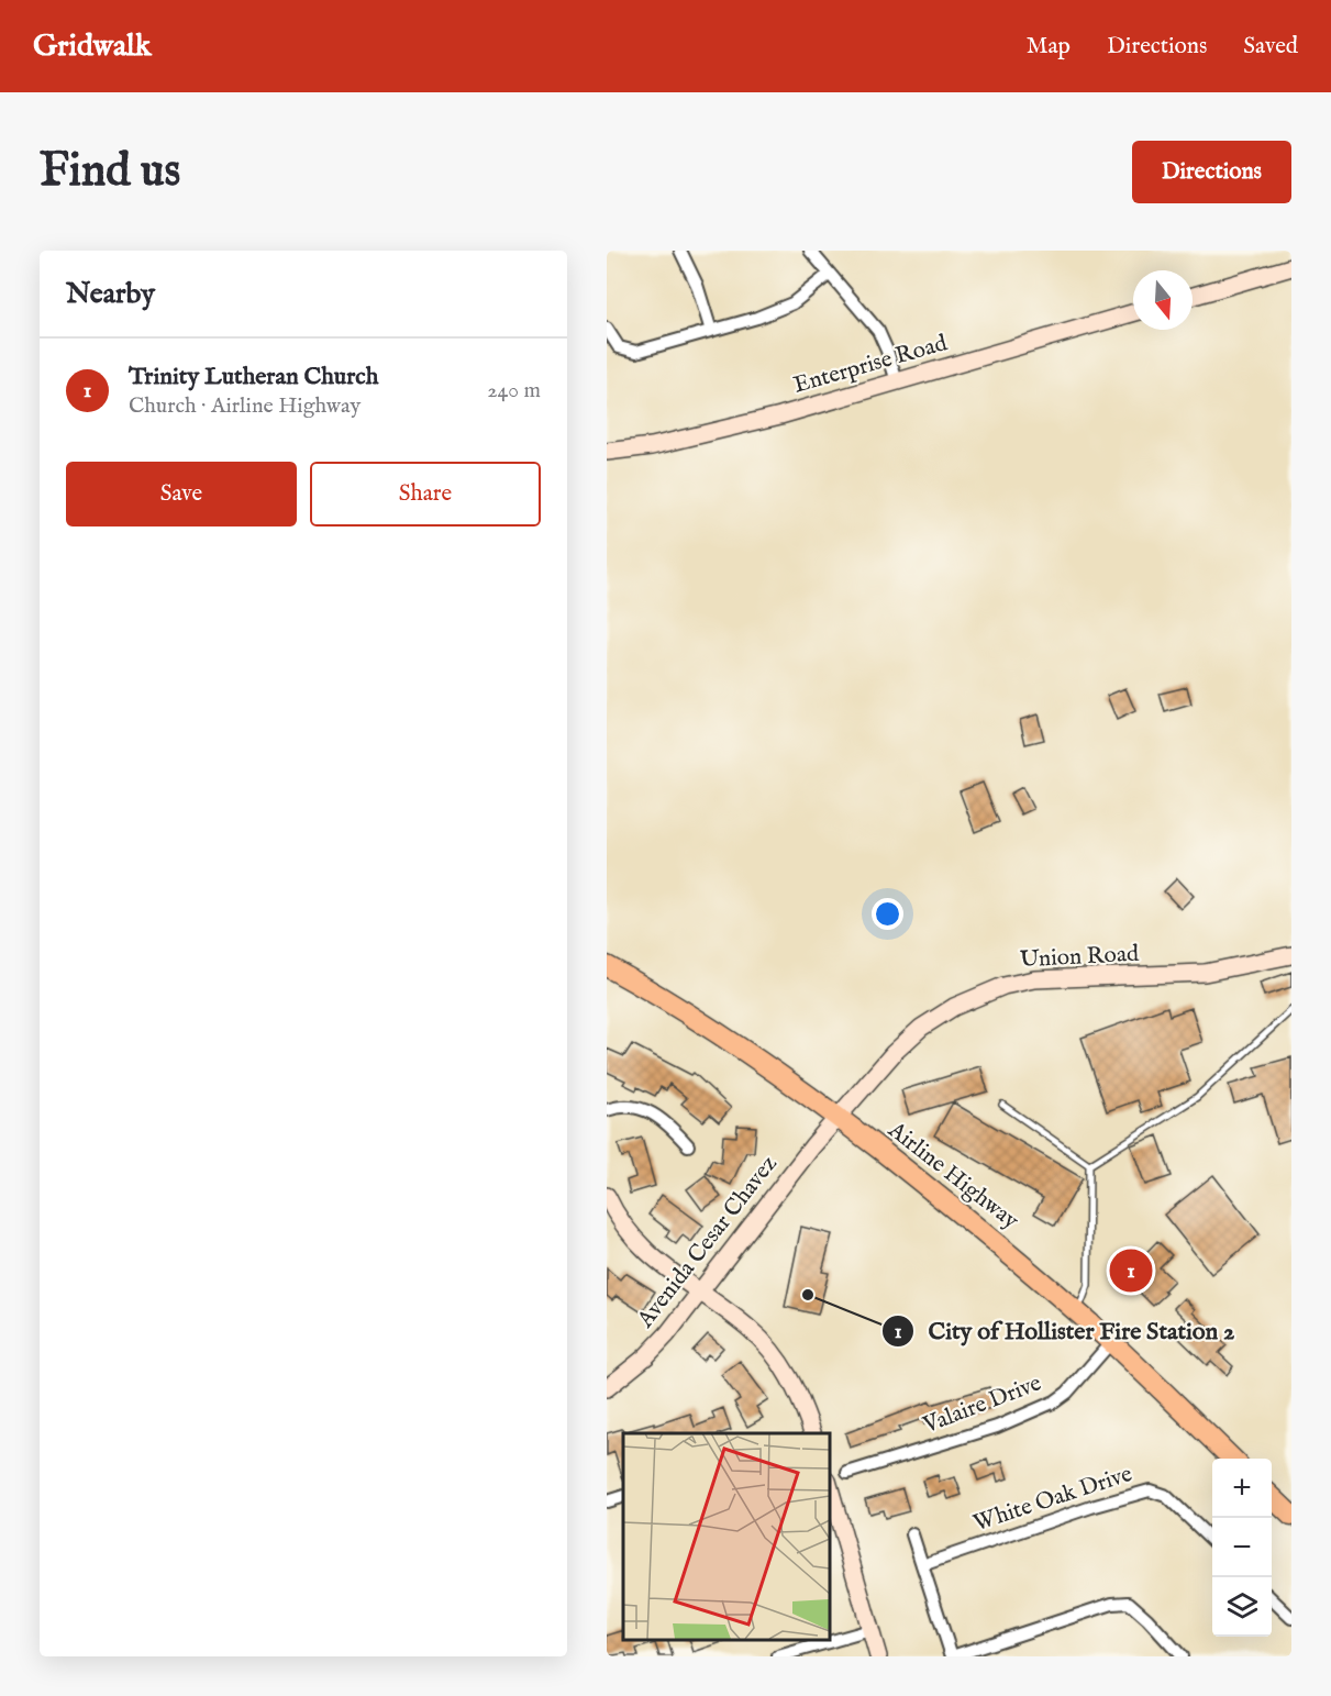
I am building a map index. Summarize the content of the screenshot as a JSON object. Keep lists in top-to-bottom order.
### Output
{
  "streets": {
    "main road": ["Airline Highway"],
    "street": [
      "Enterprise Road",
      "Union Road",
      "Avenida Cesar Chavez",
      "Valaire Drive",
      "White Oak Drive"
    ]
  },
  "crossings": [
    ["Union Road", "Airline Highway"],
    ["Union Road", "Avenida Cesar Chavez"],
    ["Airline Highway", "Avenida Cesar Chavez"],
    ["Airline Highway", "Valaire Drive"]
  ],
  "places": ["City of Hollister Fire Station 2"],
  "north": "bottom",
  "page": {
    "header": "Gridwalk",
    "nav": ["Map", "Directions", "Saved"],
    "buttons": [
      "Directions",
      ["Save", "Share"]
    ],
    "title": "Find us",
    "heading": "Nearby",
    "list": [
      {
        "mark": "1",
        "name": "Trinity Lutheran Church",
        "note": "Church · Airline Highway",
        "value": "240 m"
      }
    ],
    "pins": "1",
    "map_buttons": ["+", "−"]
  }
}
